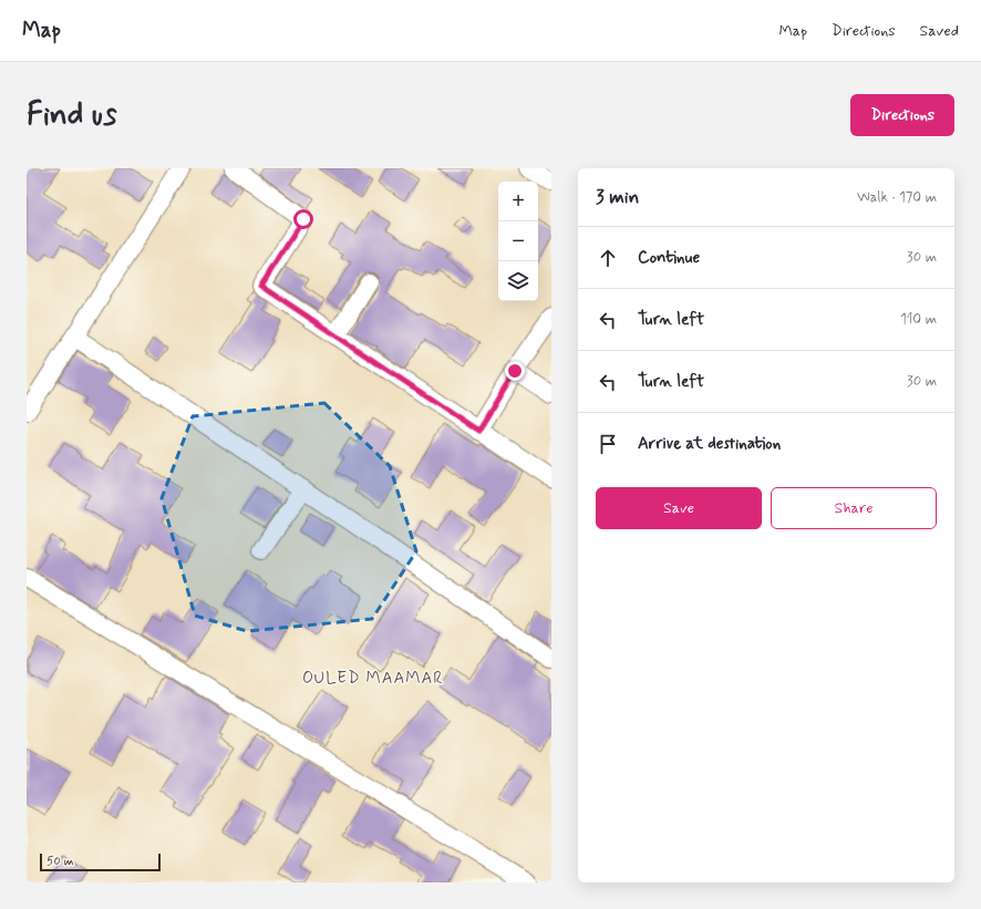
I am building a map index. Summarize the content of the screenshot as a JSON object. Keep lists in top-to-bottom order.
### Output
{
  "districts": ["OULED MAAMAR"],
  "scale_bar": "50 m",
  "page": {
    "header": "Map",
    "nav": ["Map", "Directions", "Saved"],
    "buttons": [
      "Directions",
      ["Save", "Share"]
    ],
    "title": "Find us",
    "heading": ["3 min", "Walk · 170 m"],
    "map_buttons": ["+", "−"],
    "list": [
      ["Continue", "30 m"],
      ["Turn left", "110 m"],
      ["Turn left", "30 m"],
      "Arrive at destination"
    ],
    "scale": "50 m"
  }
}
